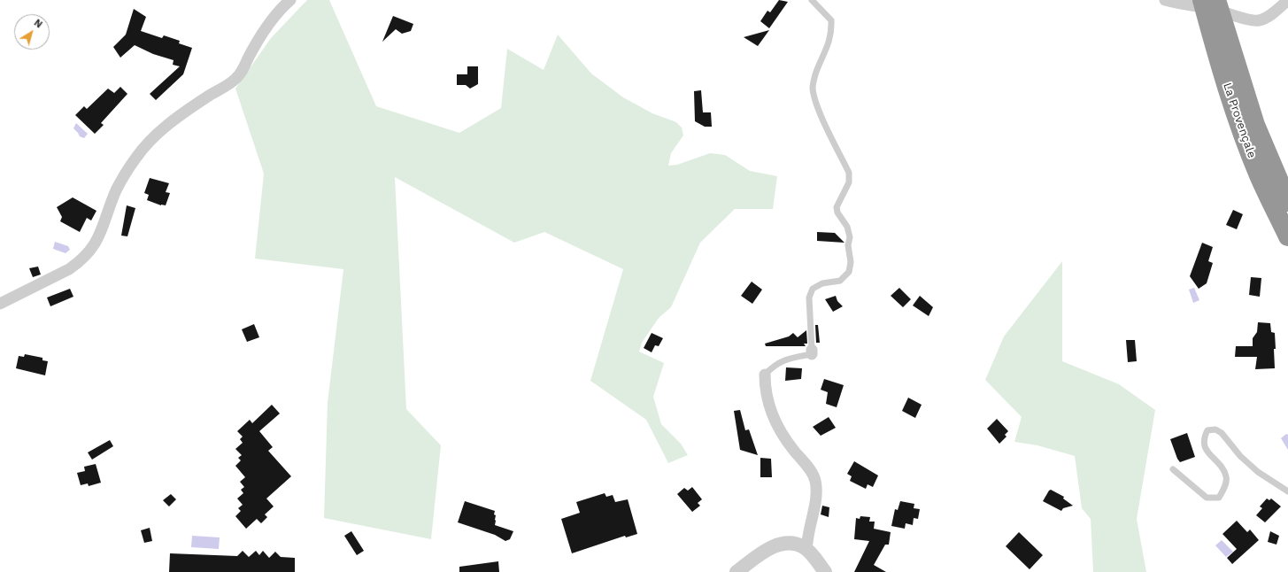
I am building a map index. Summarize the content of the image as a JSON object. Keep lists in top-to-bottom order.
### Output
{
  "streets": {
    "highway": ["La Provençale"]
  },
  "north": "top right"
}
